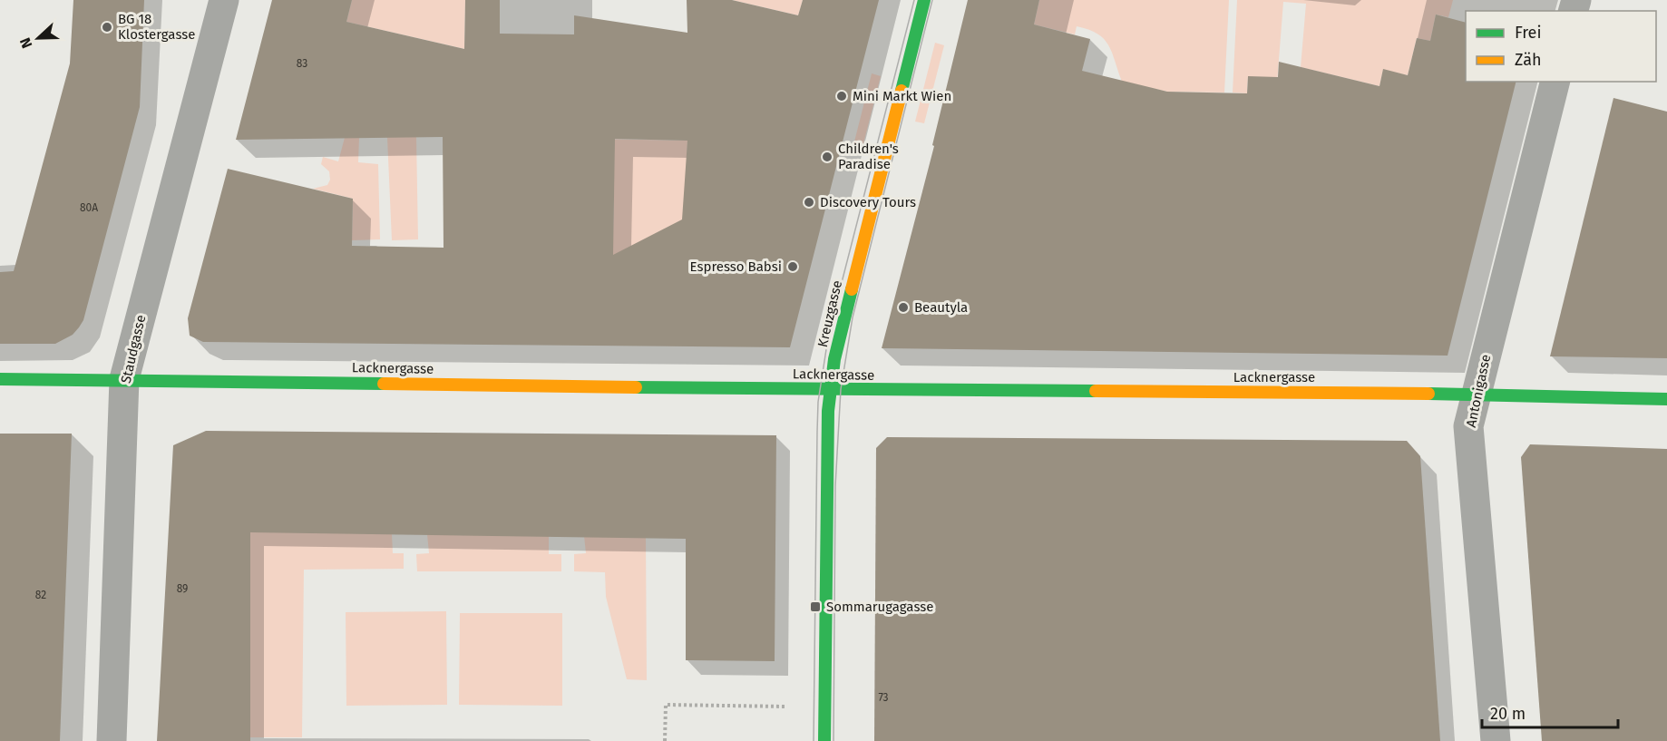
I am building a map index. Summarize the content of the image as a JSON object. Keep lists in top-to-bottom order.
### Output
{
  "streets": {
    "street": [
      "Kreuzgasse",
      "Staudgasse",
      "Lacknergasse",
      "Antonigasse"
    ]
  },
  "crossings": [
    ["Kreuzgasse", "Lacknergasse"],
    ["Staudgasse", "Lacknergasse"],
    ["Lacknergasse", "Antonigasse"]
  ],
  "places": {
    "other": [
      "BG 18 Klostergasse",
      "Mini Markt Wien",
      "Children's Paradise",
      "Discovery Tours",
      "Espresso Babsi",
      "Beautyla"
    ],
    "transit": ["Sommarugagasse"]
  },
  "house_numbers": [
    "83",
    "80A",
    "89",
    "82",
    "73"
  ],
  "legend": ["Frei", "Zäh"],
  "scale_bar": "20 m",
  "north": "left"
}
